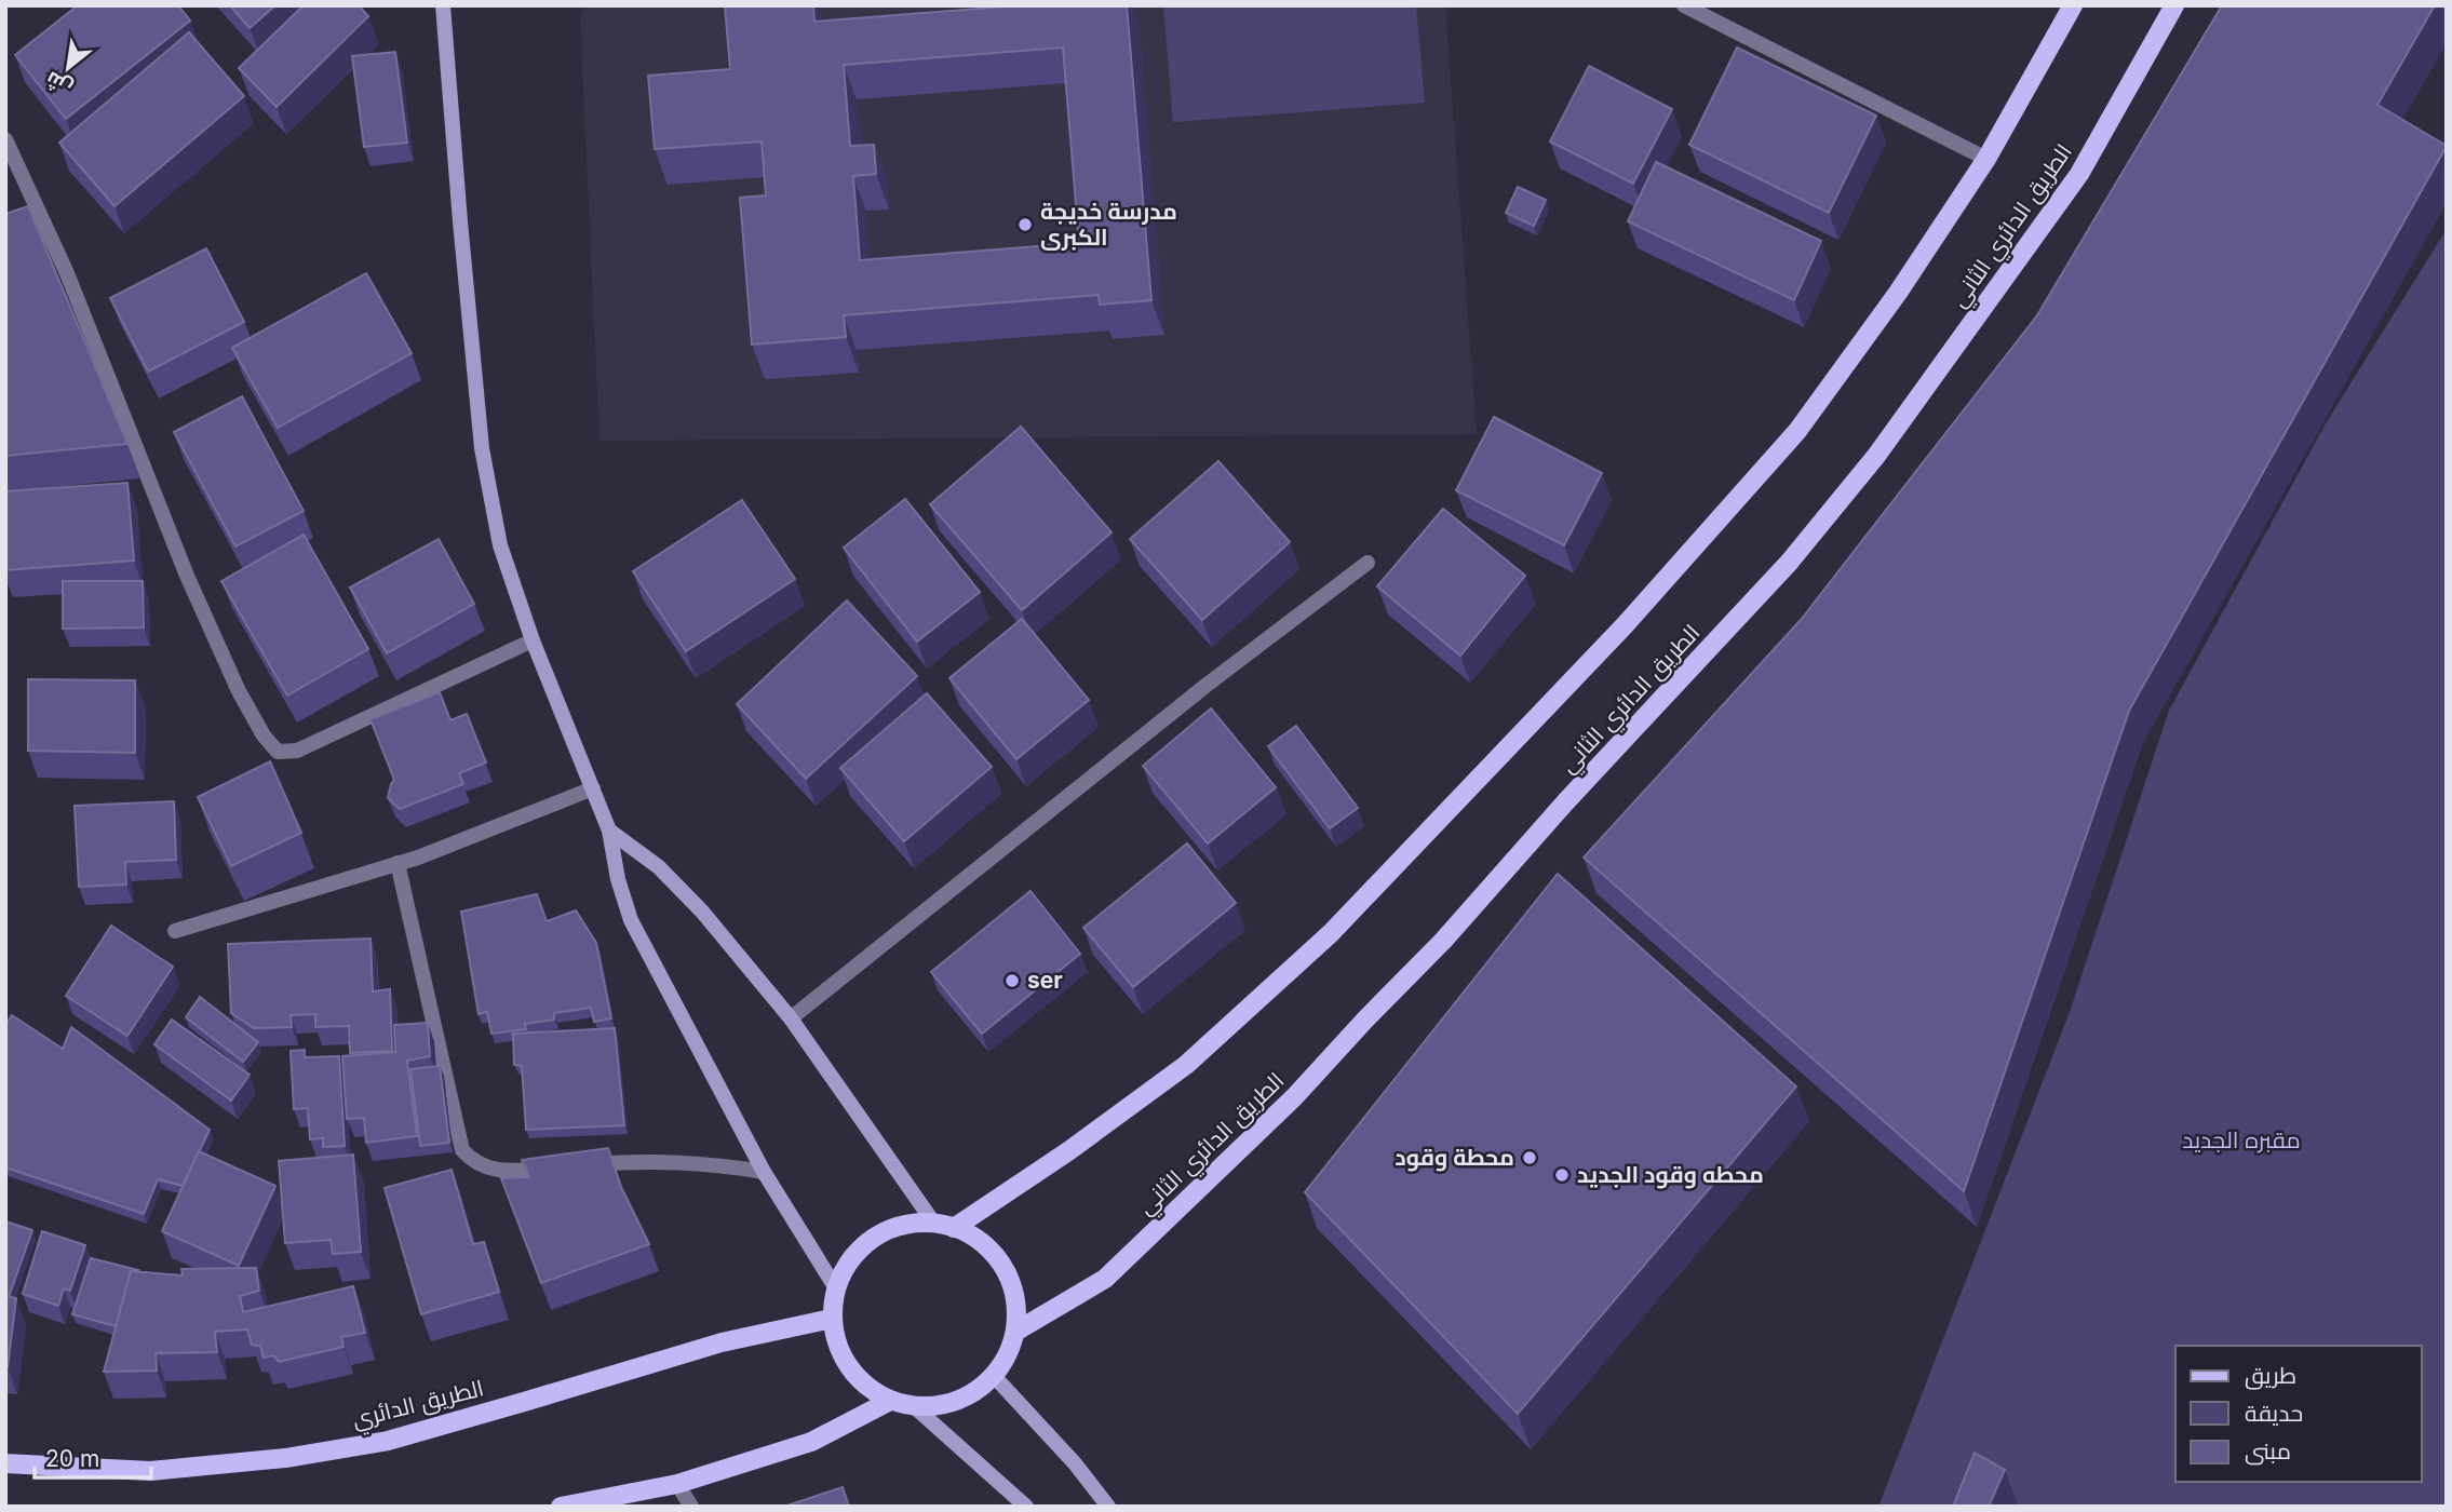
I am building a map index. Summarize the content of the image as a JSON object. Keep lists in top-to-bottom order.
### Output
{
  "streets": {
    "main road": ["الطريق الدائري الثاني", "الطريق الدائري"]
  },
  "crossings": [
    ["الطريق الدائري الثاني", "الطريق الدائري"]
  ],
  "parks": ["مقبره الجديد"],
  "places": [
    "مدرسة خديجة الكبرى",
    "ser",
    "محطة وقود",
    "محطه وقود الجديد"
  ],
  "legend": ["طريق", "حديقة", "مبنى"],
  "scale_bar": "20 m",
  "north": "bottom left"
}
